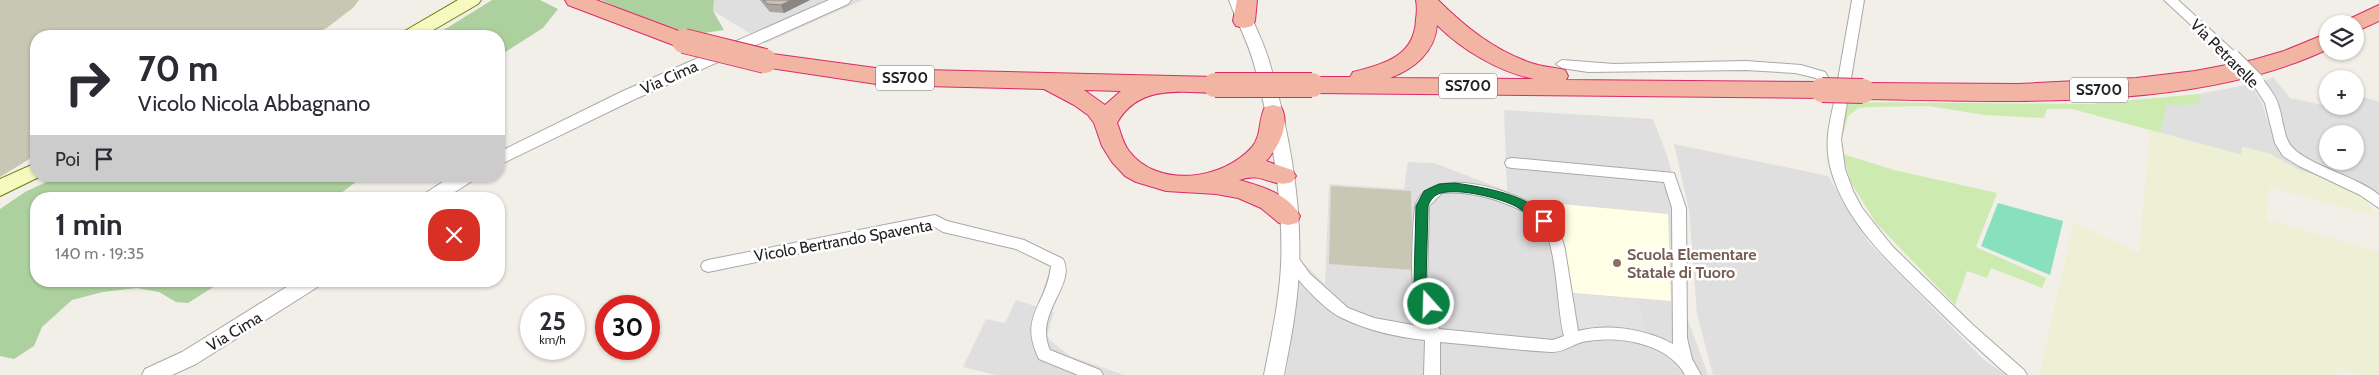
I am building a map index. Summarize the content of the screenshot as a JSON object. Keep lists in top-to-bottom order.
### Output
{
  "streets": {
    "highway": ["SS700"],
    "street": ["Via Petrarelle", "Via Cima", "Vicolo Bertrando Spaventa"]
  },
  "places": ["Scuola Elementare Statale di Tuoro"],
  "page": {
    "map_buttons": ["+", "−"],
    "turn": ["70 m", "Vicolo Nicola Abbagnano"],
    "then": "Poi",
    "heading": ["1 min", "140 m · 19:35"],
    "speed": "25 km/h",
    "limit": "30"
  }
}
